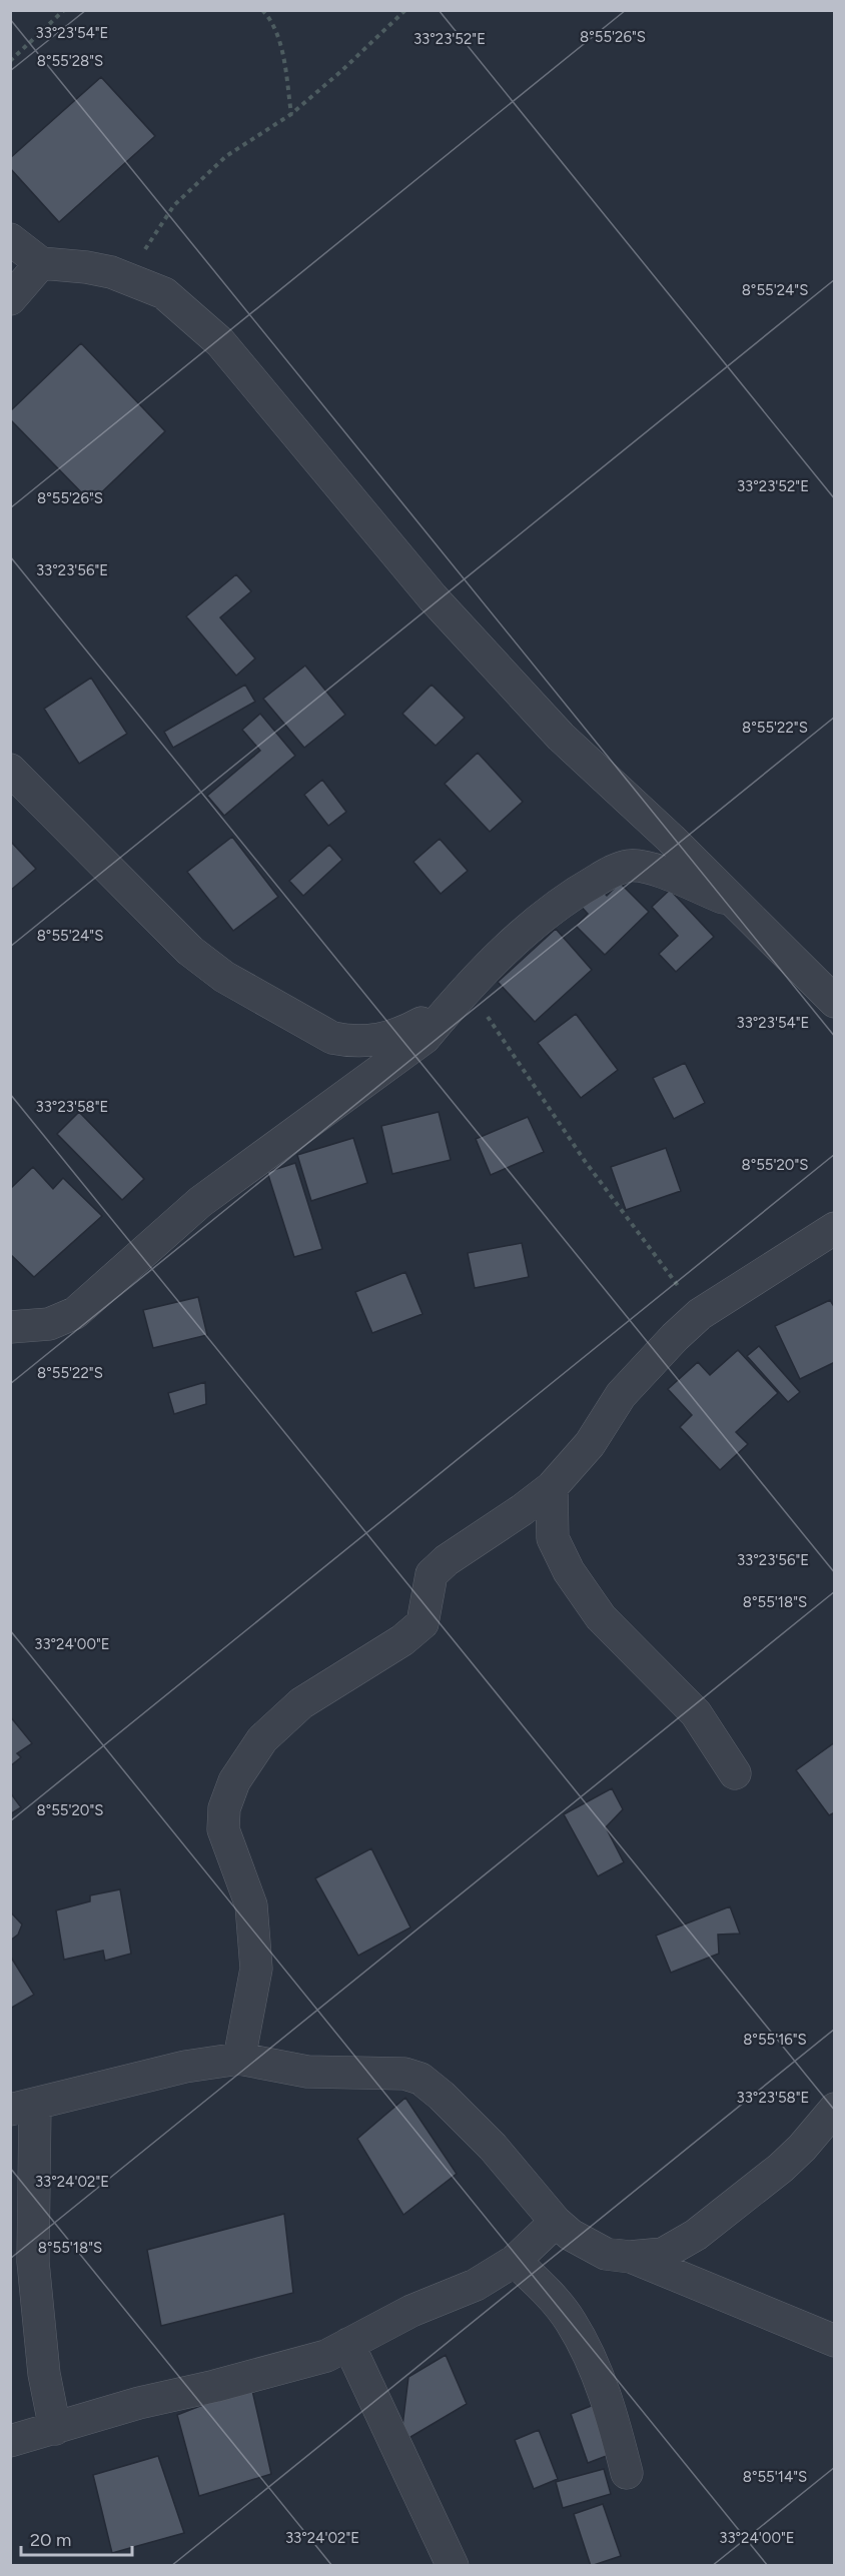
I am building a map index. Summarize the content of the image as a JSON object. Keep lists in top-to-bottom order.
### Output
{
  "scale_bar": "20 m",
  "coordinates": [
    "33°23'54\"E",
    "8°55'26\"S",
    "33°23'52\"E",
    "8°55'28\"S",
    "8°55'24\"S",
    "33°23'56\"E",
    "8°55'22\"S",
    "33°23'58\"E",
    "8°55'20\"S",
    "8°55'18\"S",
    "33°24'00\"E",
    "8°55'16\"S",
    "33°24'02\"E",
    "8°55'14\"S"
  ]
}
